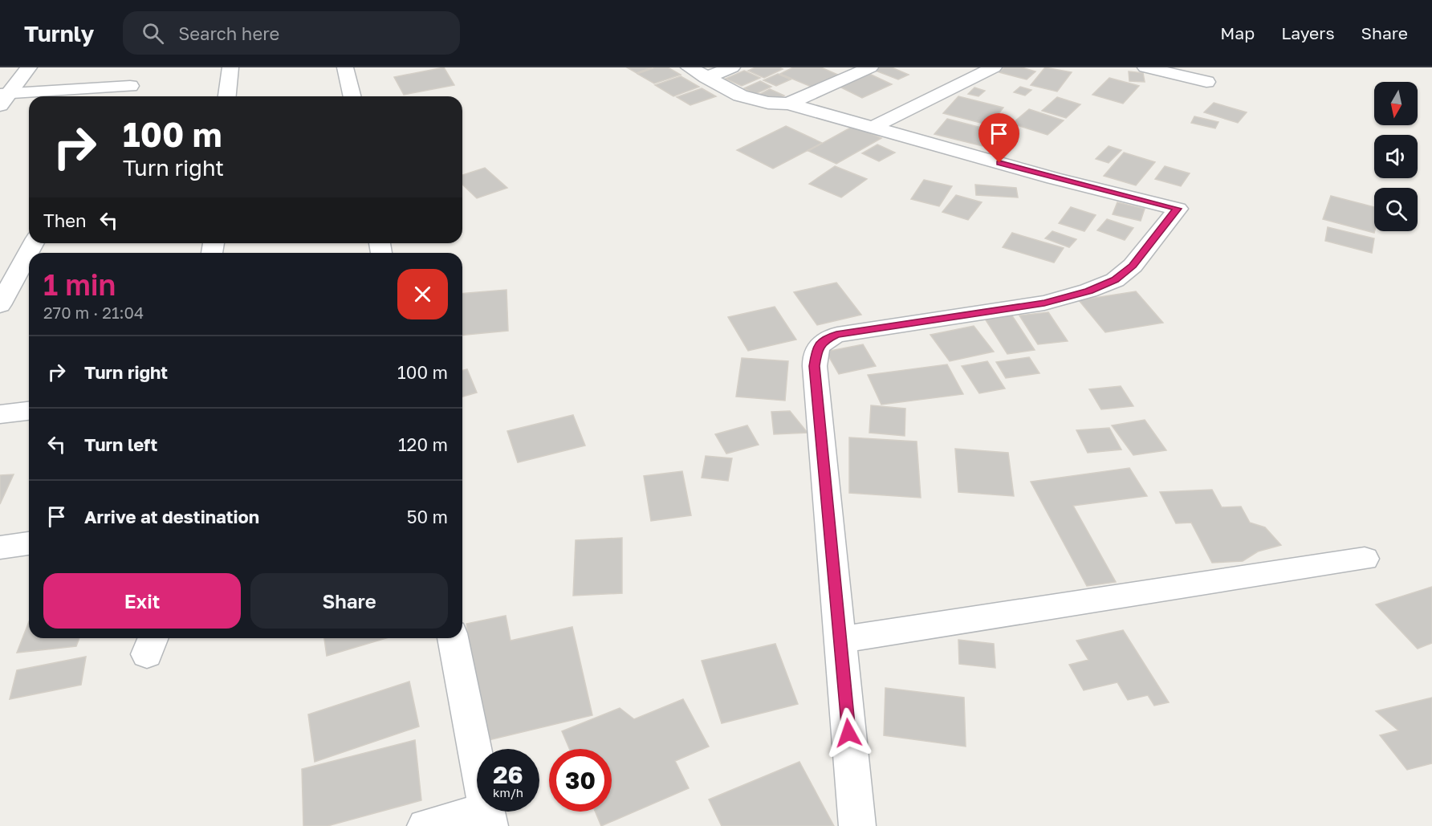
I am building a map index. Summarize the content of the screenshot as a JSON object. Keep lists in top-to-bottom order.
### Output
{
  "north": "bottom",
  "page": {
    "header": "Turnly",
    "search": "Search here",
    "nav": ["Map", "Layers", "Share"],
    "turn": ["100 m", "Turn right"],
    "then": "Then",
    "heading": ["1 min", "270 m · 21:04"],
    "list": [
      {
        "name": "Turn right",
        "value": "100 m"
      },
      {
        "name": "Turn left",
        "value": "120 m"
      },
      {
        "name": "Arrive at destination",
        "value": "50 m"
      }
    ],
    "buttons": ["Exit", "Share"],
    "speed": "26 km/h",
    "limit": "30"
  }
}
